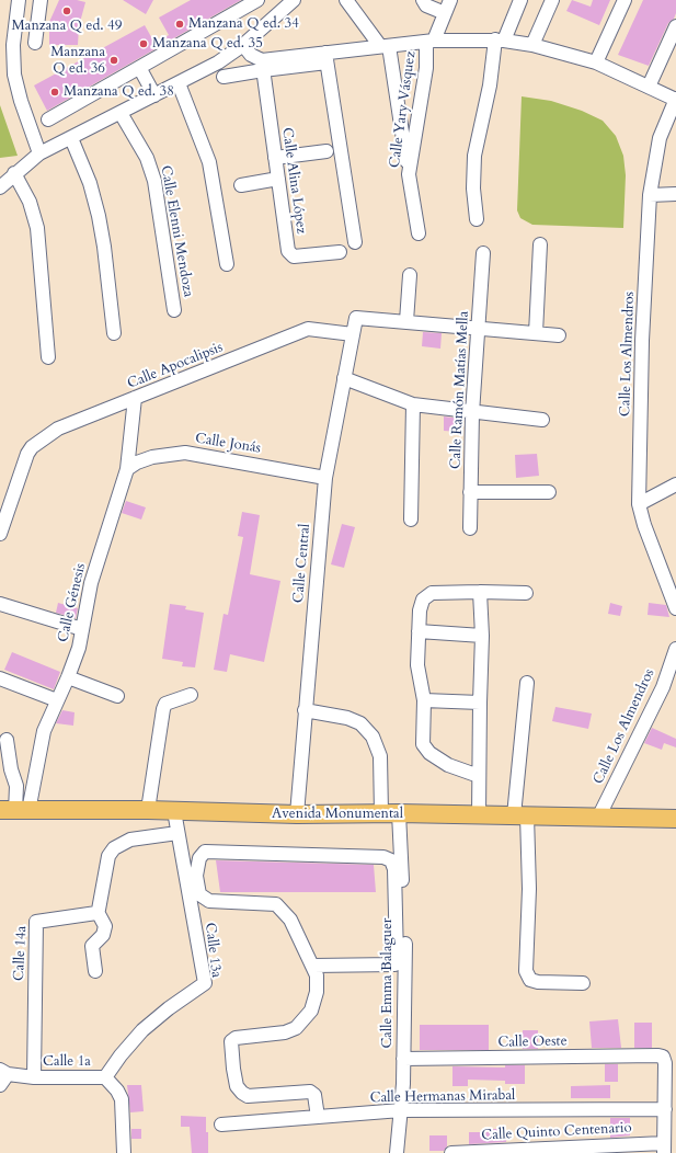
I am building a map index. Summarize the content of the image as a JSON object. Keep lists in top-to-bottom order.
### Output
{
  "streets": {
    "main road": ["Avenida Monumental"],
    "street": [
      "Calle Yary Vásquez",
      "Calle Alina López",
      "Calle Elenni Mendoza",
      "Calle Los Almendros",
      "Calle Apocalipsis",
      "Calle Ramón Matías Mella",
      "Calle Jonás",
      "Calle Central",
      "Calle Génesis",
      "Calle 13a",
      "Calle 14a",
      "Calle Emma Balaguer",
      "Calle Oeste",
      "Calle 1a",
      "Calle Hermanas Mirabal",
      "Calle Quinto Centenario"
    ]
  },
  "crossings": [
    ["Calle Los Almendros", "Avenida Monumental"],
    ["Calle Apocalipsis", "Calle Central"],
    ["Calle Apocalipsis", "Calle Génesis"],
    ["Calle Jonás", "Calle Central"],
    ["Calle Jonás", "Calle Génesis"],
    ["Calle Central", "Avenida Monumental"],
    ["Calle Génesis", "Avenida Monumental"],
    ["Avenida Monumental", "Calle 13a"],
    ["Avenida Monumental", "Calle Emma Balaguer"],
    ["Calle 13a", "Calle 1a"],
    ["Calle 14a", "Calle 1a"],
    ["Calle Emma Balaguer", "Calle Oeste"],
    ["Calle Emma Balaguer", "Calle Hermanas Mirabal"],
    ["Calle Oeste", "Calle Hermanas Mirabal"]
  ],
  "places": [
    "Manzana Q ed. 49",
    "Manzana Q ed. 34",
    "Manzana Q ed. 35",
    "Manzana Q ed. 36",
    "Manzana Q ed. 38"
  ]
}
